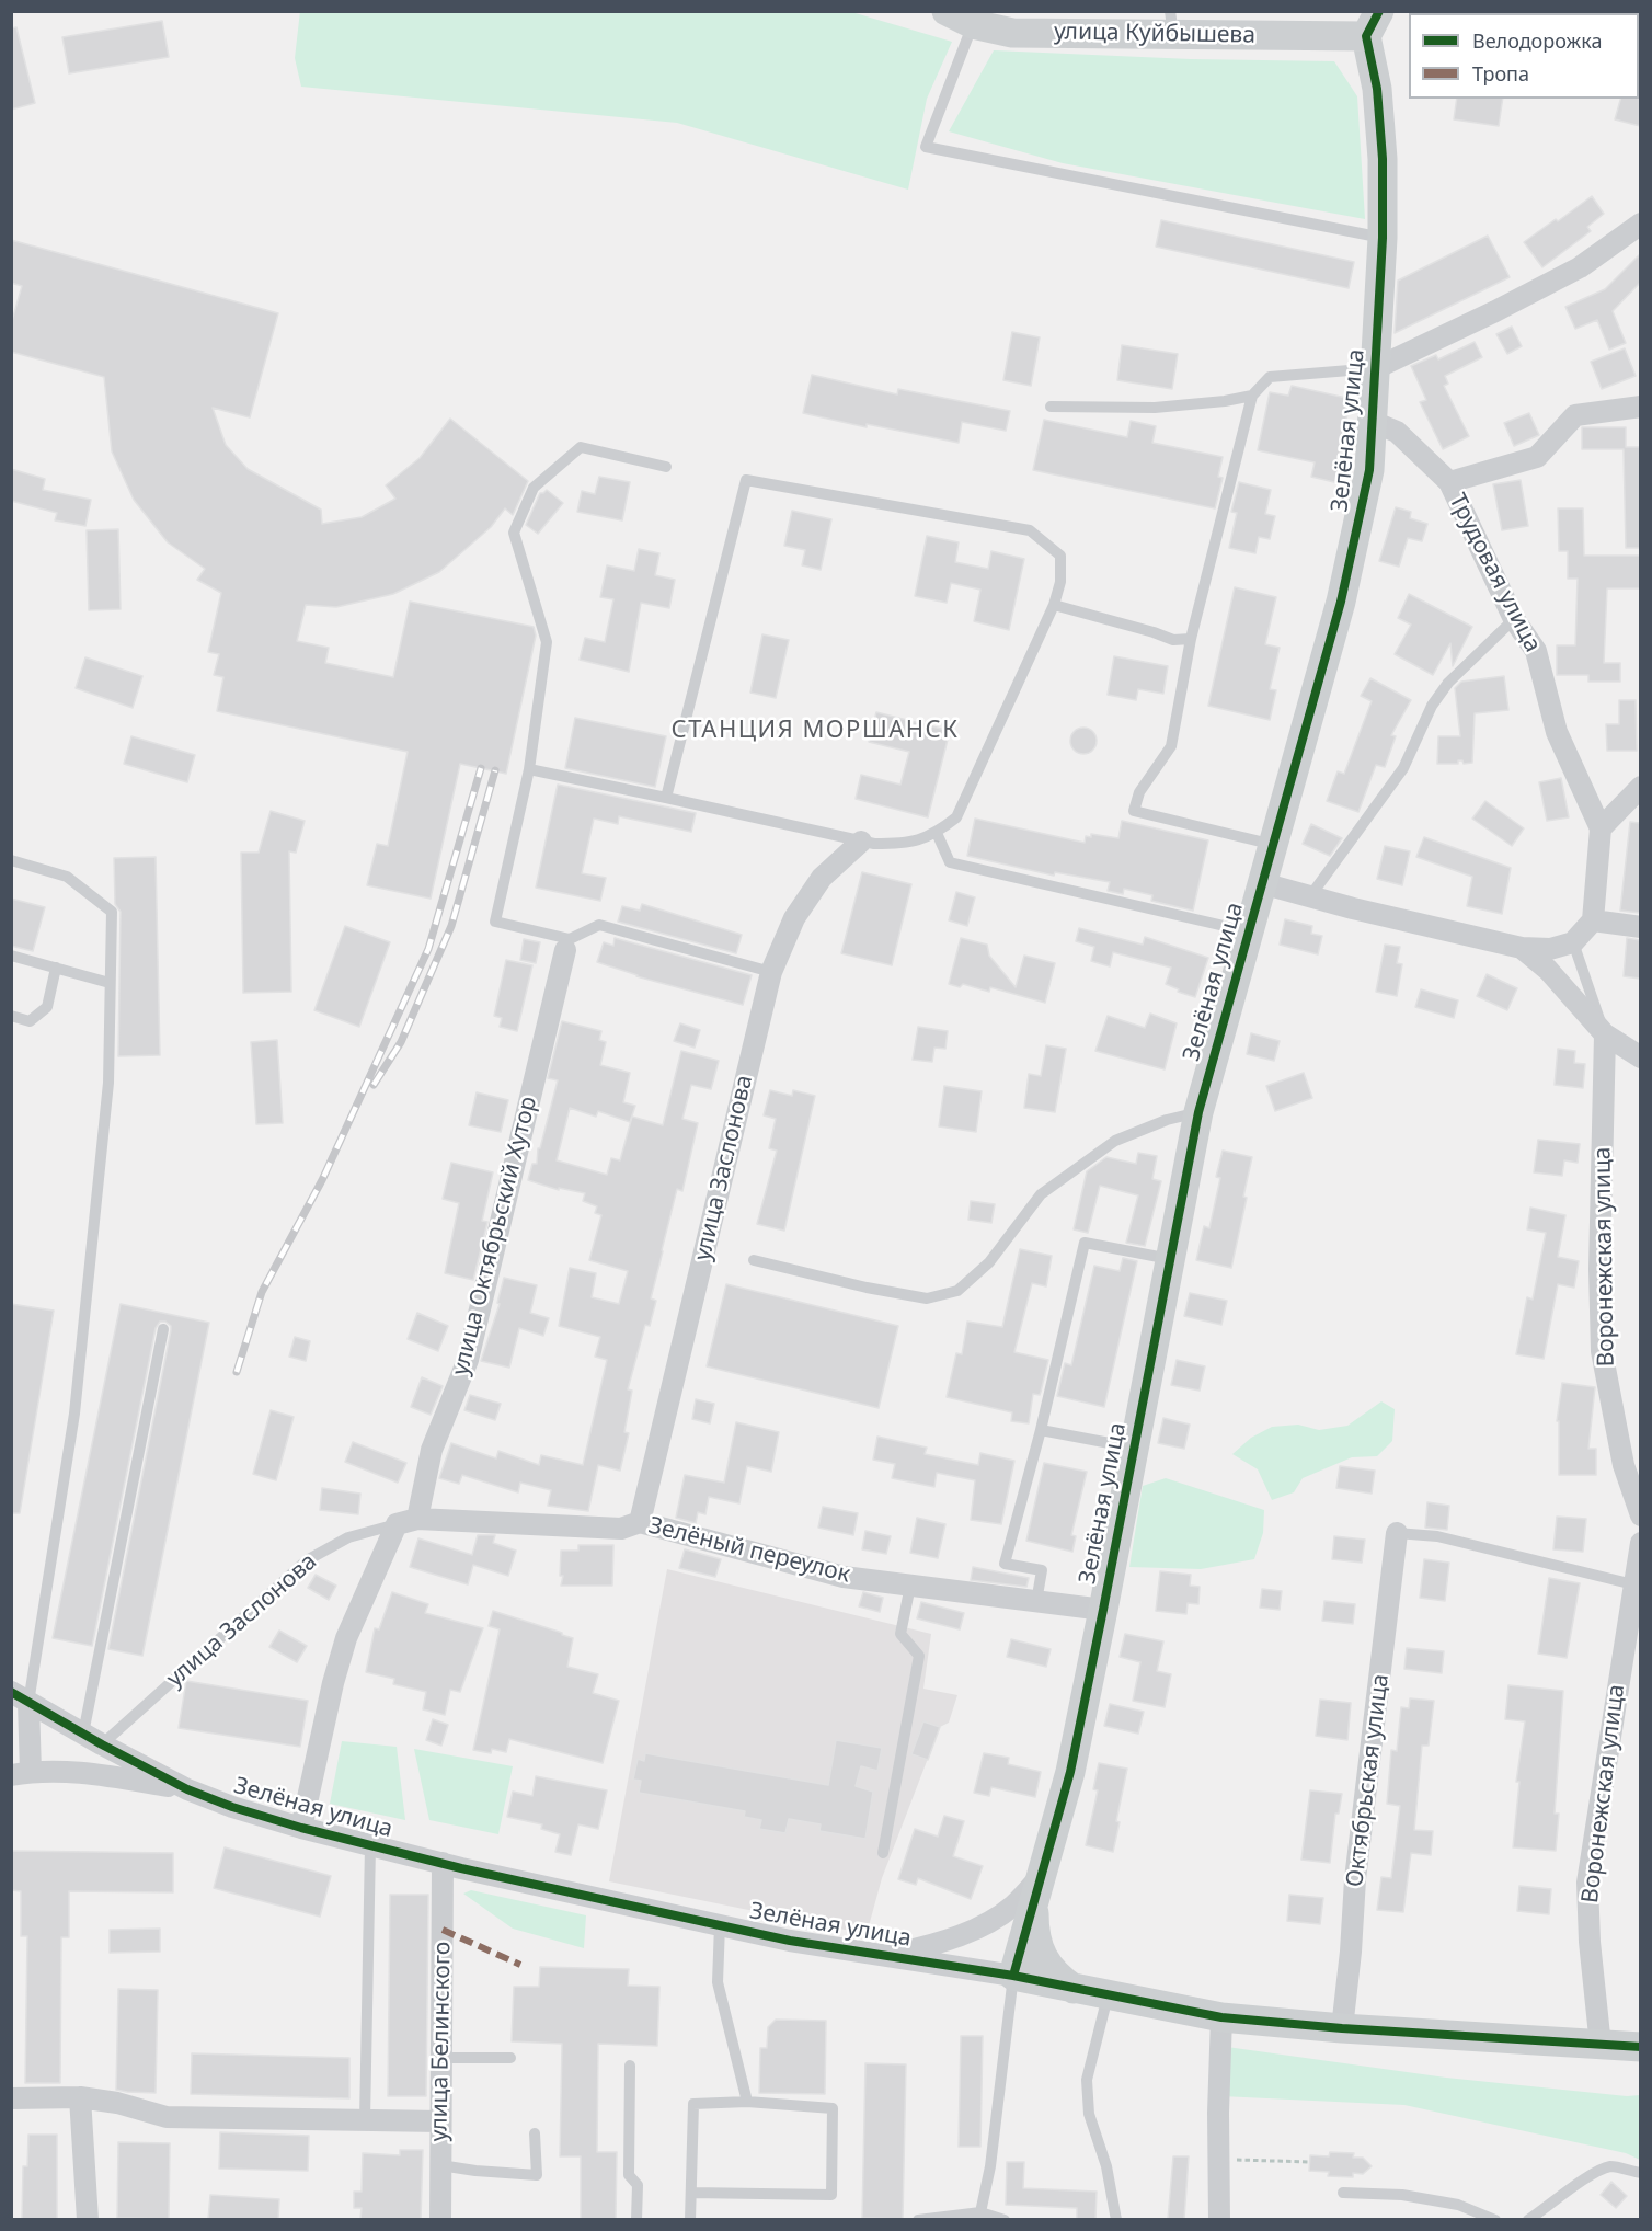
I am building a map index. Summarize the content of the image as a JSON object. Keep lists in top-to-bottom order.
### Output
{
  "streets": {
    "street": [
      "улица Куйбышева",
      "Зелёная улица",
      "Трудовая улица",
      "улица Заслонова",
      "улица Октябрьский Хутор",
      "Воронежская улица",
      "Зелёный переулок",
      "Октябрьская улица",
      "улица Белинского"
    ]
  },
  "crossings": [
    ["улица Куйбышева", "Зелёная улица"],
    ["Зелёная улица", "улица Заслонова"],
    ["Зелёная улица", "Зелёный переулок"],
    ["Зелёная улица", "улица Белинского"],
    ["улица Заслонова", "Зелёный переулок"],
    ["улица Октябрьский Хутор", "Зелёный переулок"]
  ],
  "districts": ["СТАНЦИЯ МОРШАНСК"],
  "legend": ["Велодорожка", "Тропа"]
}
